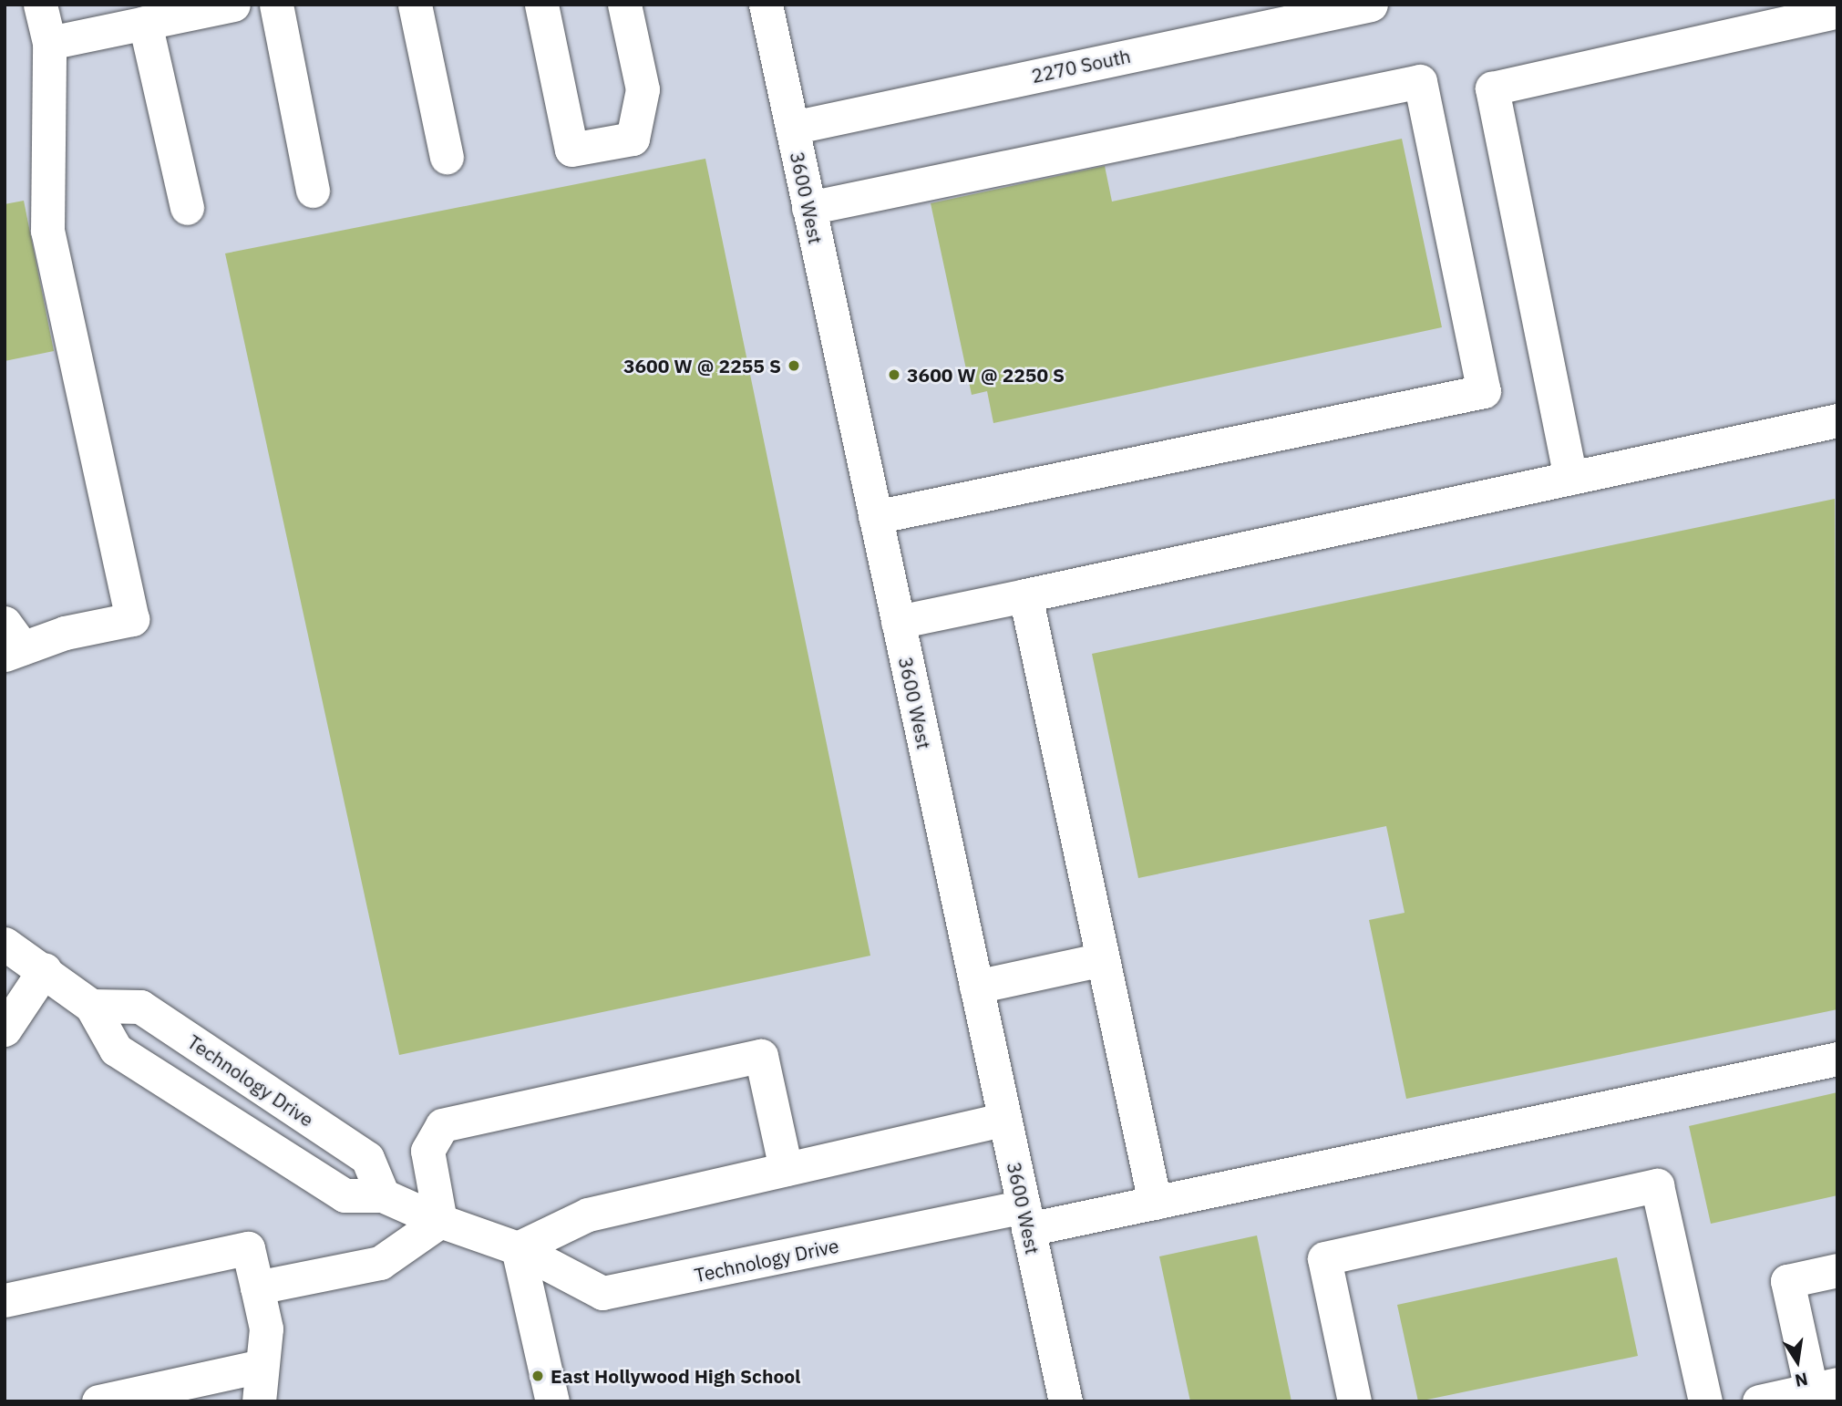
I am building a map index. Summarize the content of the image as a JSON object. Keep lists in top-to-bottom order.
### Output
{
  "streets": {
    "street": ["2270 South", "3600 West", "Technology Drive"]
  },
  "crossings": [
    ["2270 South", "3600 West"],
    ["3600 West", "Technology Drive"]
  ],
  "places": ["3600 W @ 2255 S", "3600 W @ 2250 S", "East Hollywood High School"],
  "north": "bottom"
}
